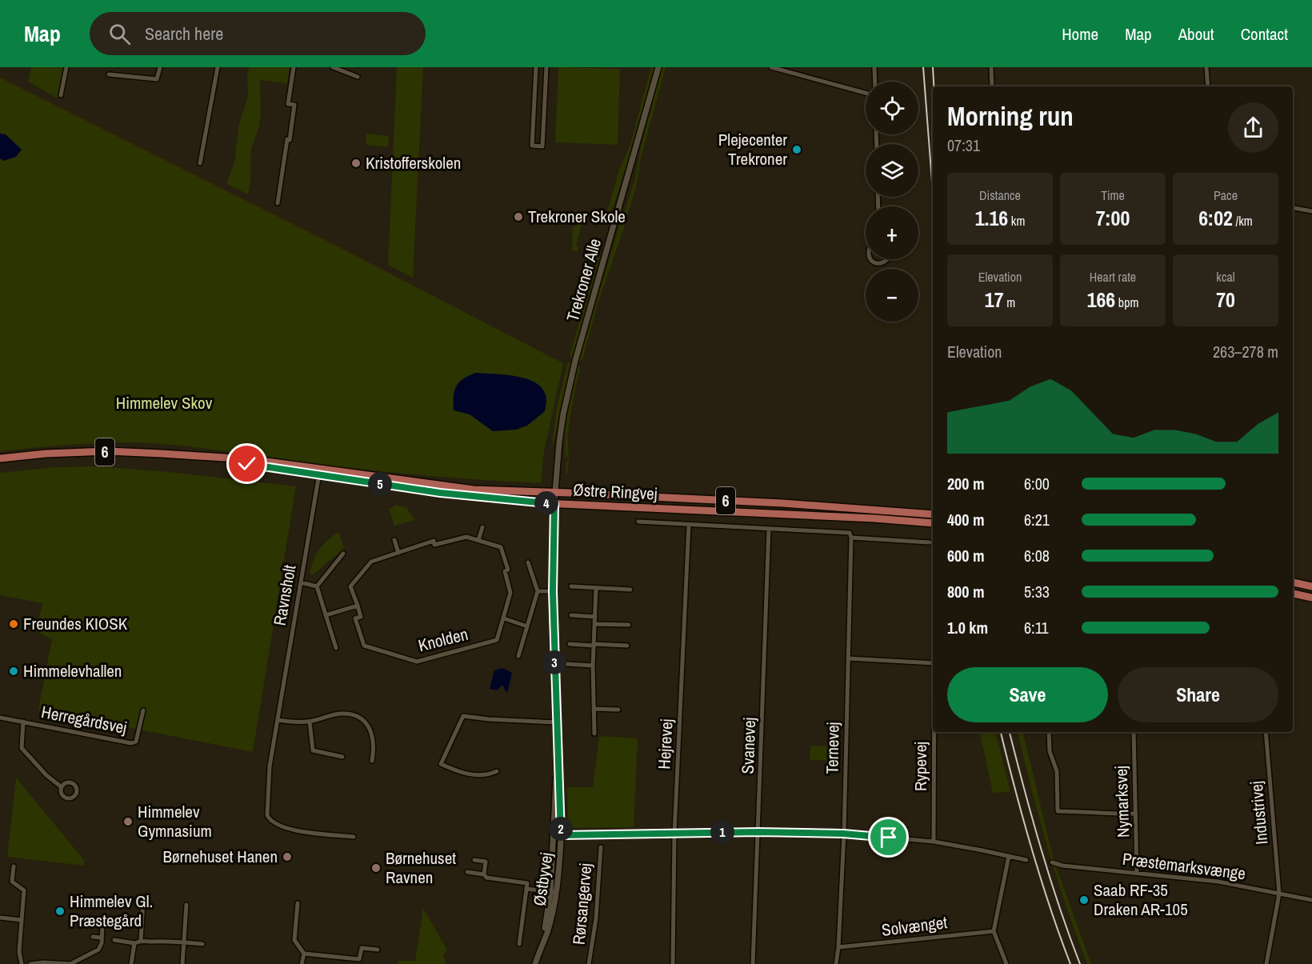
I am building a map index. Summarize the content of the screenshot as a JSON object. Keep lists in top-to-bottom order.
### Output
{
  "streets": {
    "main road": ["6", "Østre Ringvej"],
    "street": [
      "Trekroner Alle",
      "Ravnsholt",
      "Knolden",
      "Herregårdsvej",
      "Hejrevej",
      "Svanevej",
      "Ternevej",
      "Rypevej",
      "Nymarksvej",
      "Industrivej",
      "Præstemarksvænge",
      "Østbyvej",
      "Rørsangervej",
      "Solvænget"
    ]
  },
  "crossings": [
    ["Trekroner Alle", "Østre Ringvej"],
    ["Trekroner Alle", "Østbyvej"],
    ["Østre Ringvej", "Ravnsholt"],
    ["Østre Ringvej", "Østbyvej"],
    ["Ternevej", "Solvænget"],
    ["Nymarksvej", "Præstemarksvænge"],
    ["Industrivej", "Præstemarksvænge"]
  ],
  "parks": ["Himmelev Skov"],
  "places": [
    "Plejecenter Trekroner",
    "Kristofferskolen",
    "Trekroner Skole",
    "Freundes KIOSK",
    "Himmelevhallen",
    "Himmelev Gymnasium",
    "Børnehuset Hanen",
    "Børnehuset Ravnen",
    "Saab RF-35 Draken AR-105",
    "Himmelev Gl. Præstegård"
  ],
  "page": {
    "header": "Map",
    "search": "Search here",
    "nav": [
      "Home",
      "Map",
      "About",
      "Contact"
    ],
    "map_buttons": ["+", "−"],
    "heading": ["Morning run", "07:31"],
    "stats": [
      ["Distance", "1.16 km"],
      ["Time", "7:00"],
      ["Pace", "6:02 /km"],
      ["Elevation", "17 m"],
      ["Heart rate", "166 bpm"],
      ["kcal", "70"]
    ],
    "chart": ["Elevation", "263–278 m"],
    "list": [
      {
        "name": "200 m",
        "note": "6:00"
      },
      {
        "name": "400 m",
        "note": "6:21"
      },
      {
        "name": "600 m",
        "note": "6:08"
      },
      {
        "name": "800 m",
        "note": "5:33"
      },
      {
        "name": "1.0 km",
        "note": "6:11"
      }
    ],
    "pins": [
      "5",
      "4",
      "3",
      "2",
      "1"
    ],
    "buttons": ["Save", "Share"]
  }
}
